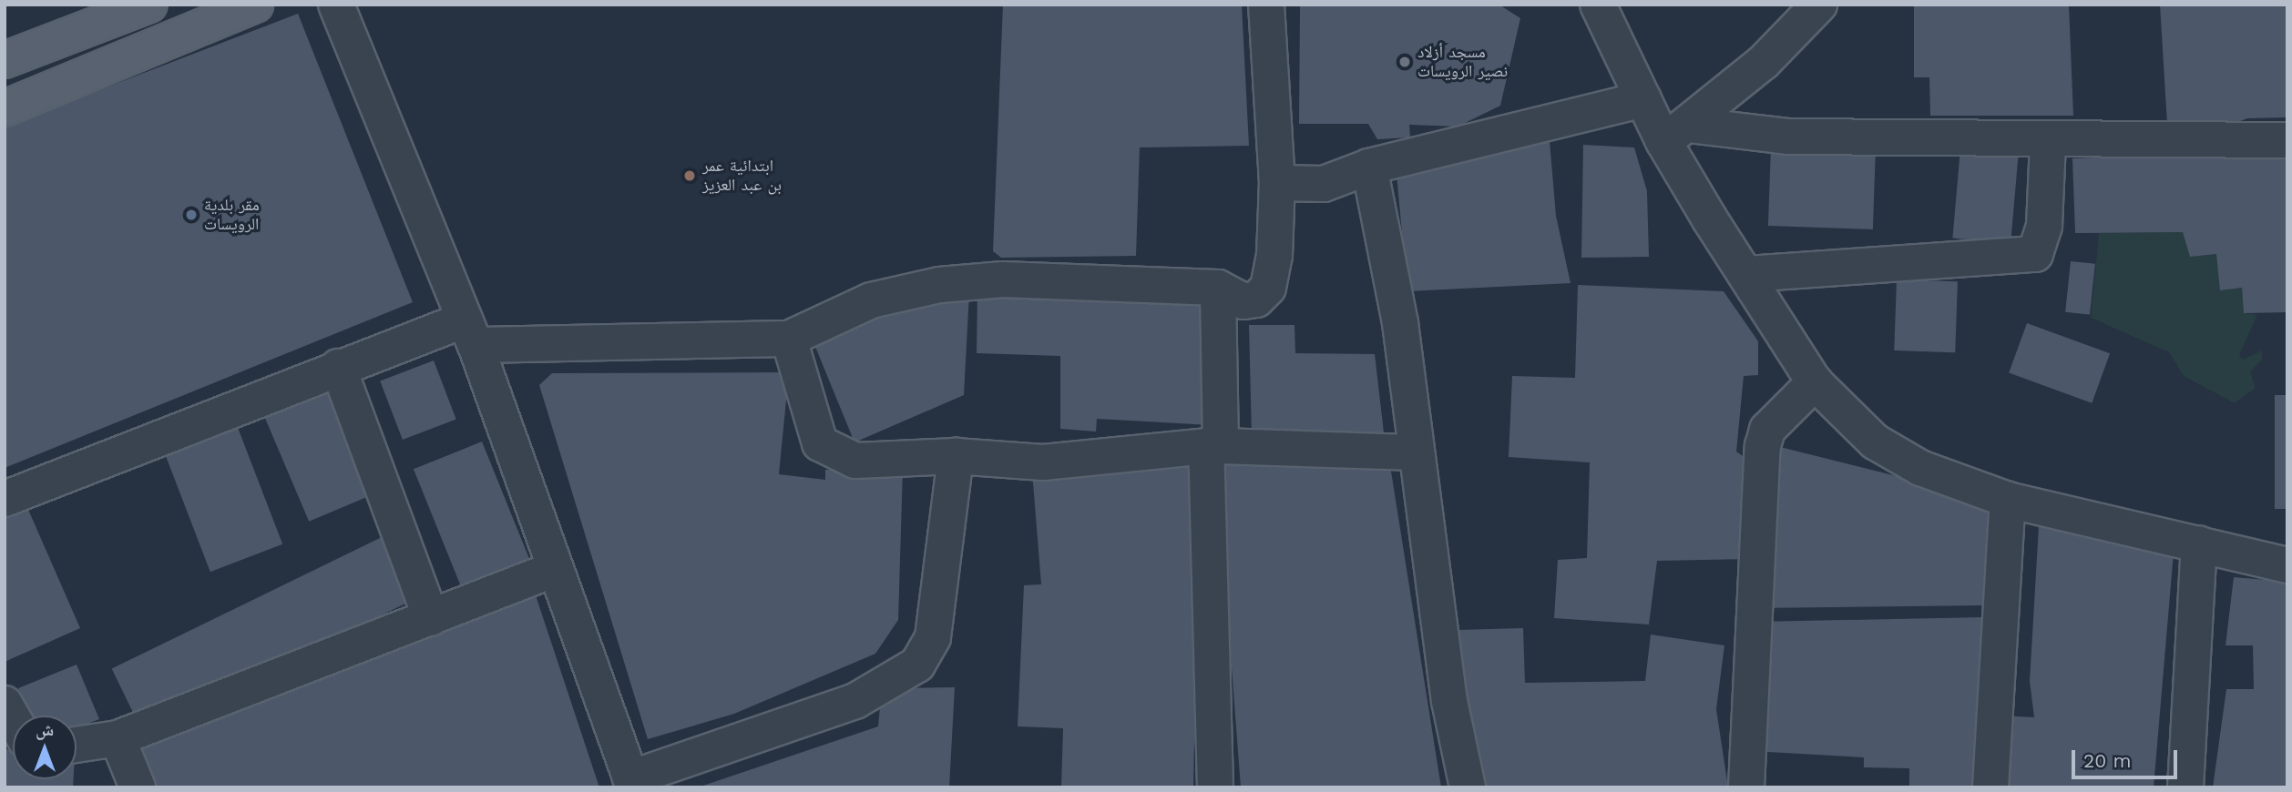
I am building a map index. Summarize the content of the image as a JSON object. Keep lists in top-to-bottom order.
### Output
{
  "places": ["مسجد أزلاد نصير الرويسات", "ابتدائية عمر بن عبد العزيز", "مقر بلدية الرويسات"],
  "scale_bar": "20 m",
  "north": "top"
}
